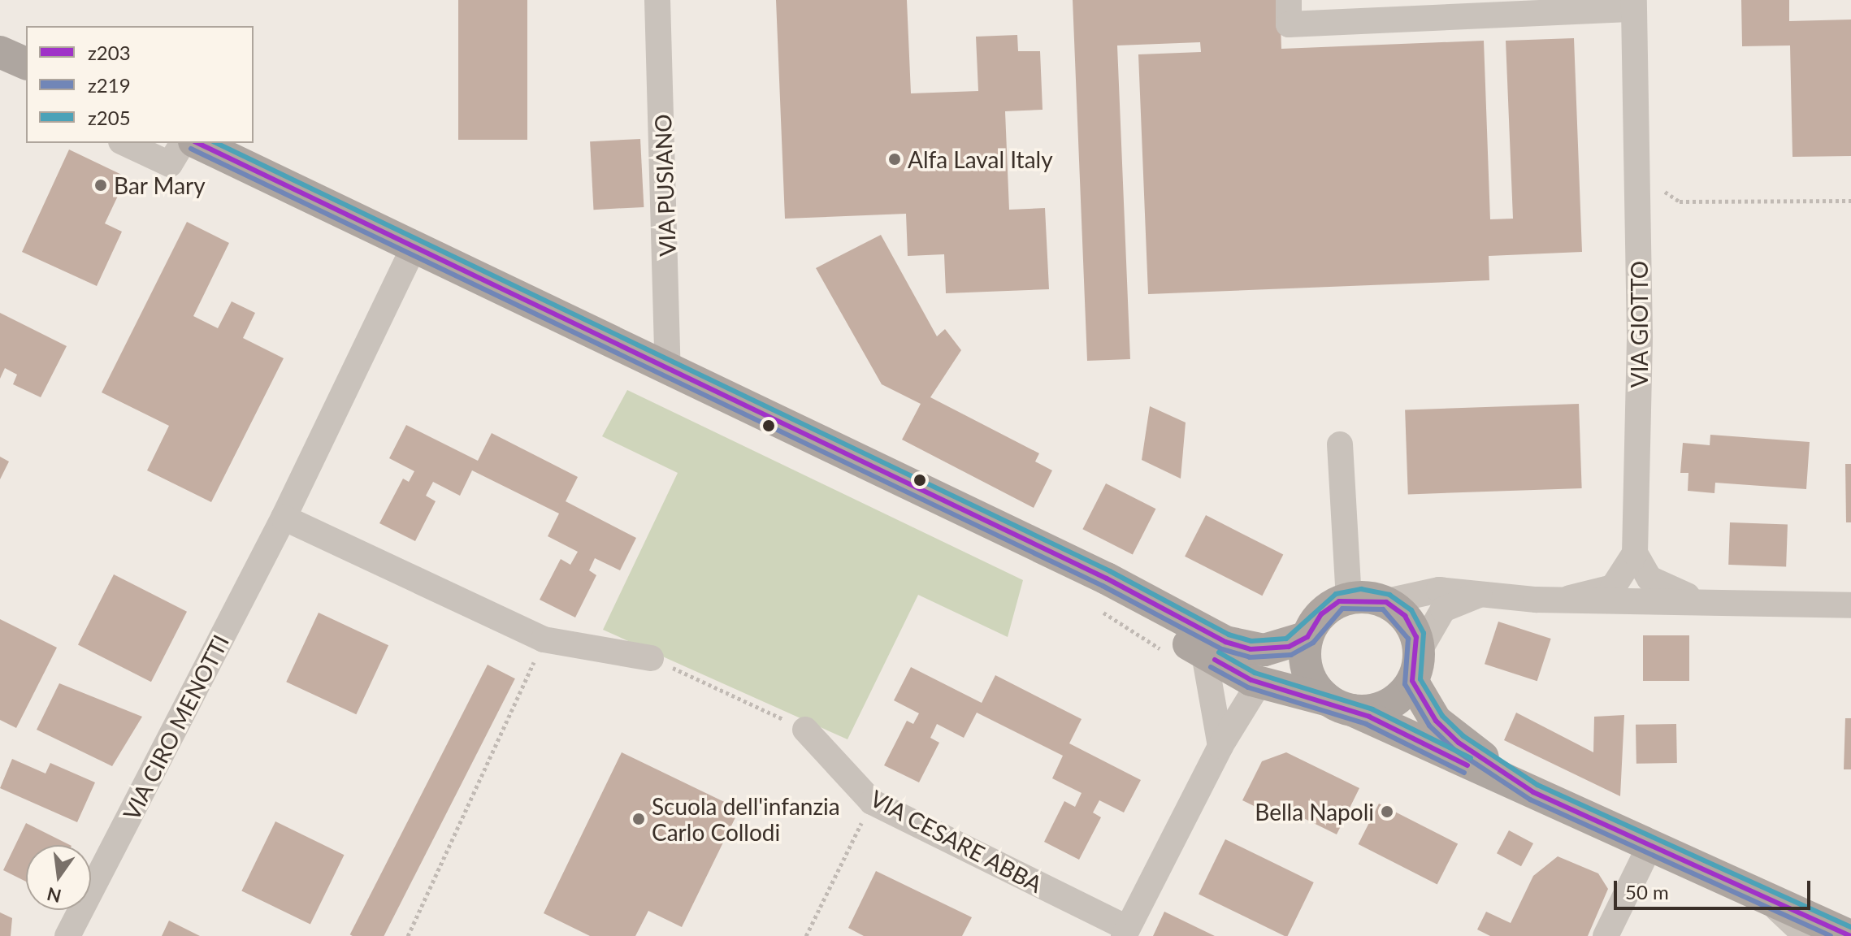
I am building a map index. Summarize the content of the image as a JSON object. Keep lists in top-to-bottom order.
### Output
{
  "streets": {
    "street": [
      "VIA PUSIANO",
      "VIA GIOTTO",
      "VIA CIRO MENOTTI",
      "VIA CESARE ABBA"
    ]
  },
  "places": [
    "Alfa Laval Italy",
    "Bar Mary",
    "Bella Napoli",
    "Scuola dell'infanzia Carlo Collodi"
  ],
  "lines": ["transit line z203", "transit line z205", "transit line z219"],
  "legend": ["z203", "z219", "z205"],
  "scale_bar": "50 m",
  "north": "bottom"
}
